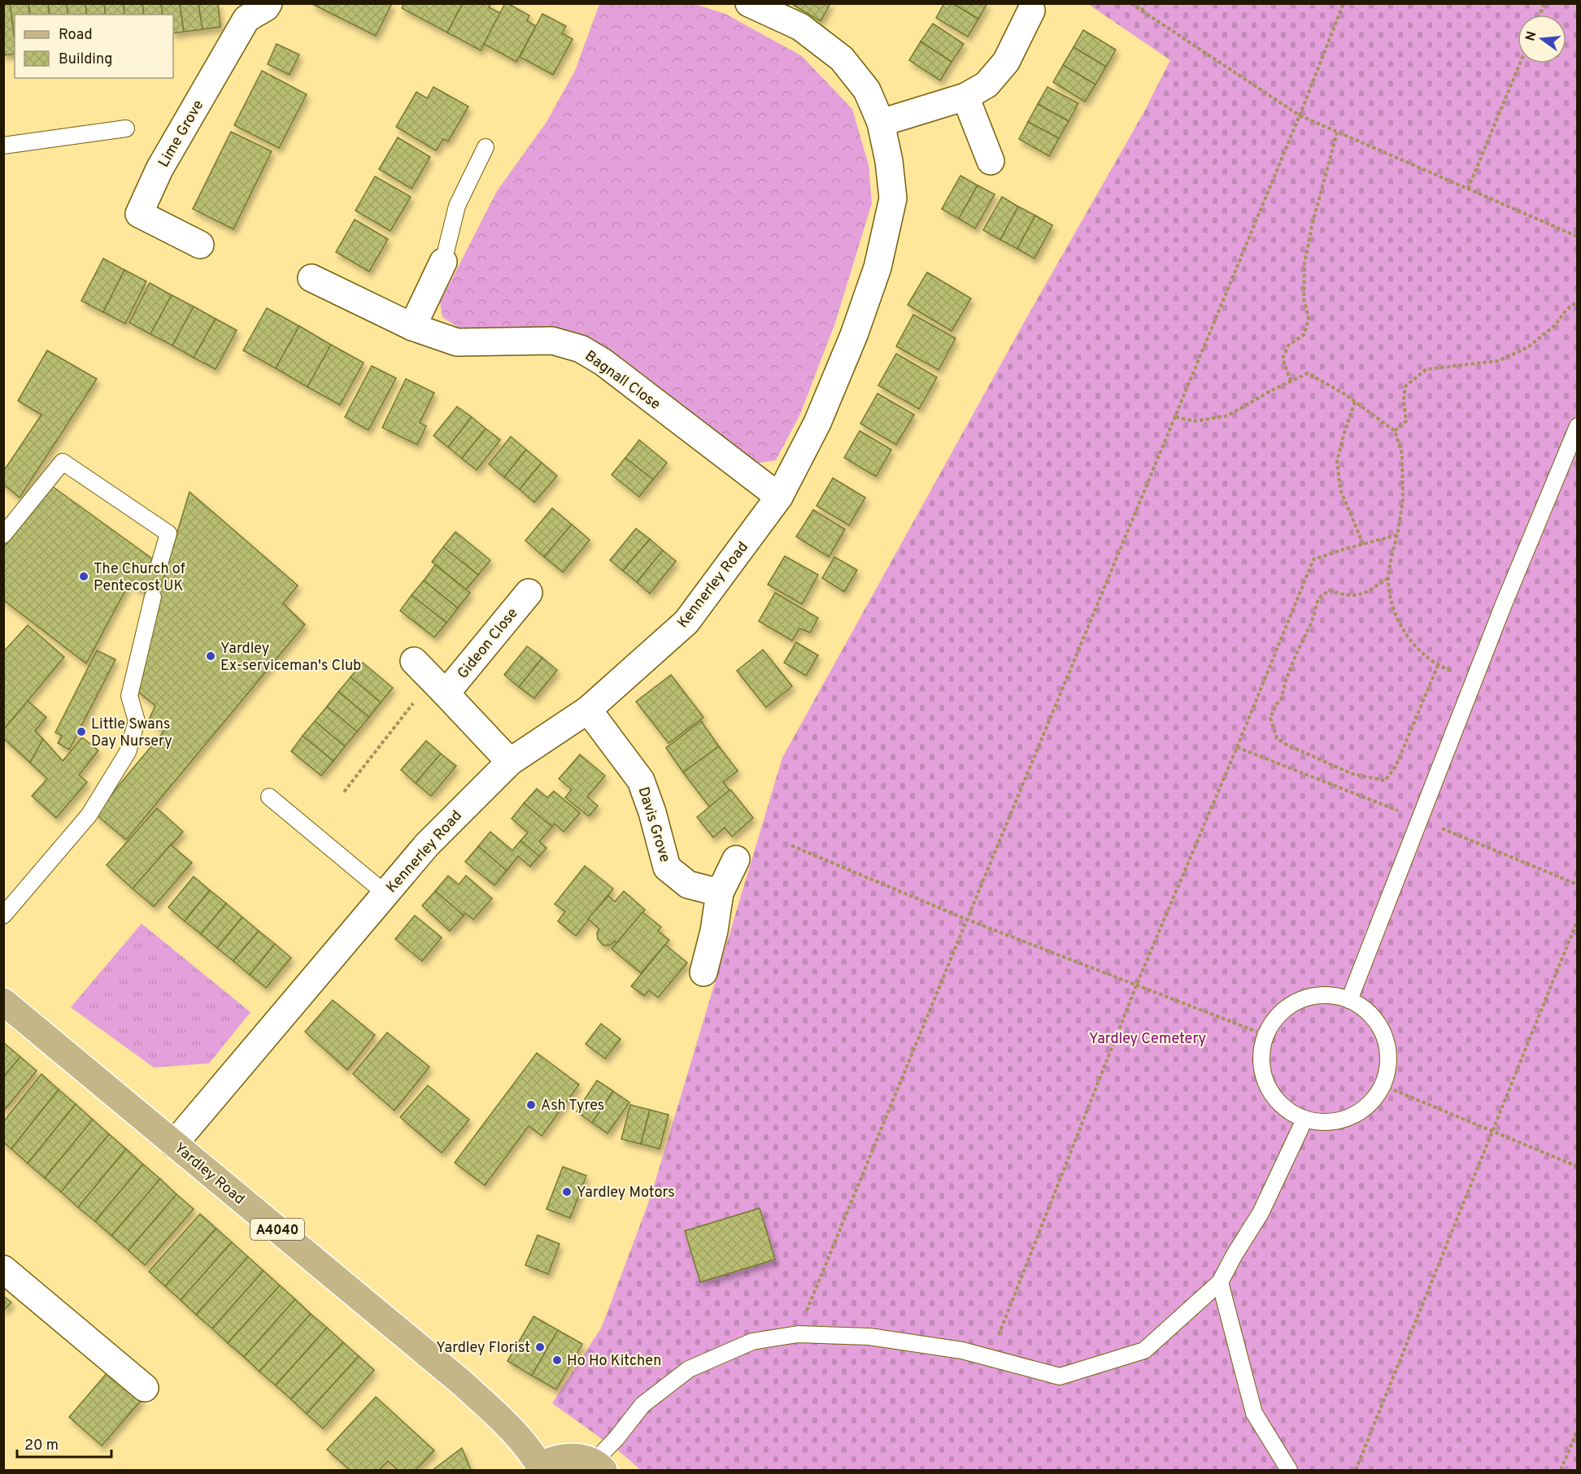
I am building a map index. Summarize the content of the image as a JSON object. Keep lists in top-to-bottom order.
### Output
{
  "streets": {
    "main road": ["Yardley Road", "A4040"],
    "street": [
      "Lime Grove",
      "Bagnall Close",
      "Kennerley Road",
      "Gideon Close",
      "Davis Grove"
    ]
  },
  "crossings": [
    ["Bagnall Close", "Kennerley Road"],
    ["Kennerley Road", "Davis Grove"],
    ["Kennerley Road", "Yardley Road"],
    ["Yardley Road", "A4040"]
  ],
  "parks": ["Yardley Cemetery"],
  "places": [
    "The Church of Pentecost UK",
    "Yardley Ex-serviceman's Club",
    "Little Swans Day Nursery",
    "Ash Tyres",
    "Yardley Motors",
    "Yardley Florist",
    "Ho Ho Kitchen"
  ],
  "legend": ["Road", "Building"],
  "scale_bar": "20 m",
  "north": "left"
}
